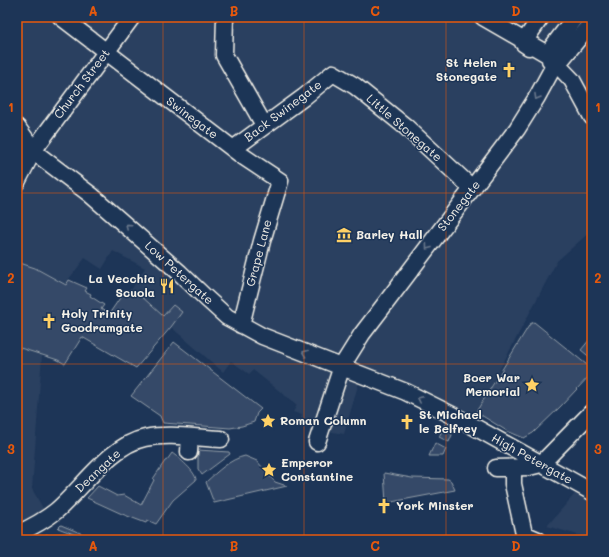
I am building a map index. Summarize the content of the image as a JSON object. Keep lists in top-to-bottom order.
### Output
{
  "streets": {
    "street": [
      "Church Street",
      "Back Swinegate",
      "Swinegate",
      "Little Stonegate",
      "Stonegate",
      "Grape Lane",
      "Low Petergate",
      "High Petergate",
      "Deangate"
    ]
  },
  "crossings": [
    ["Church Street", "Swinegate"],
    ["Church Street", "Low Petergate"],
    ["Back Swinegate", "Swinegate"],
    ["Back Swinegate", "Little Stonegate"],
    ["Swinegate", "Grape Lane"],
    ["Little Stonegate", "Stonegate"],
    ["Stonegate", "Low Petergate"],
    ["Stonegate", "High Petergate"],
    ["Grape Lane", "Low Petergate"],
    ["Low Petergate", "High Petergate"]
  ],
  "one_way": ["Stonegate", "Low Petergate", "High Petergate"],
  "places": {
    "church": [
      "St Helen Stonegate",
      "Holy Trinity Goodramgate",
      "St Michael le Belfrey",
      "York Minster"
    ],
    "museum": ["Barley Hall"],
    "restaurant": ["La Vecchia Scuola"],
    "place": ["Boer War Memorial", "Roman Column", "Emperor Constantine"]
  },
  "grid": {
    "columns": [
      "A",
      "B",
      "C",
      "D"
    ],
    "rows": ["1", "2", "3"]
  }
}
